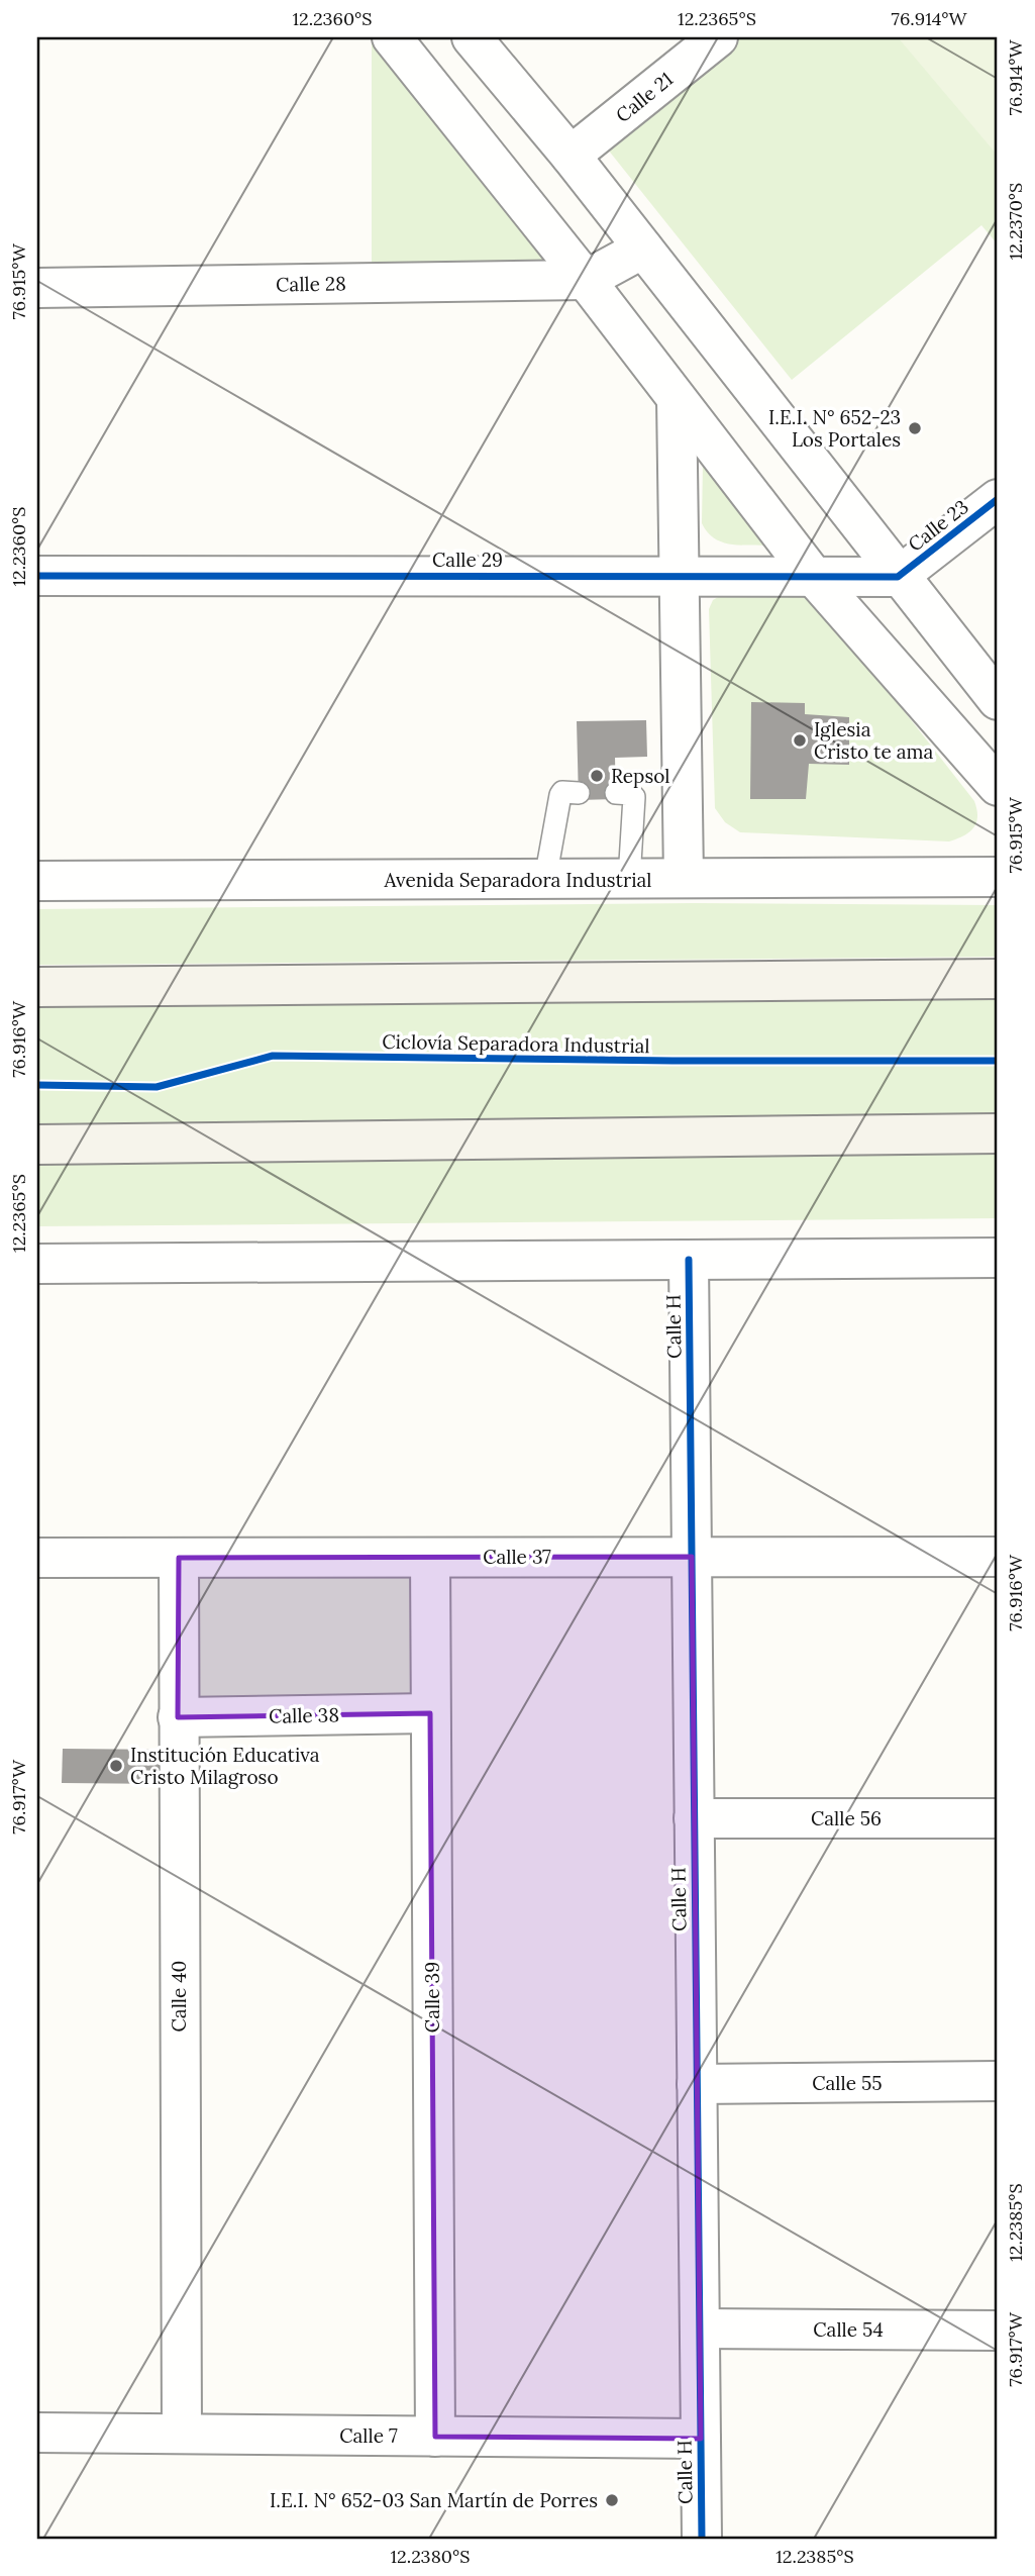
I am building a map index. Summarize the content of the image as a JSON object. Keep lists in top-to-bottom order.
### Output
{
  "streets": {
    "street": [
      "Calle 21",
      "Calle 28",
      "Calle 23",
      "Calle 29",
      "Avenida Separadora Industrial",
      "Calle H",
      "Calle 37",
      "Calle 38",
      "Calle 56",
      "Calle 40",
      "Calle 39",
      "Calle 55",
      "Calle 54",
      "Calle 7"
    ],
    "cycle path": ["Ciclovía Separadora Industrial"]
  },
  "crossings": [
    ["Calle 23", "Calle 29"],
    ["Calle H", "Calle 37"],
    ["Calle H", "Calle 56"],
    ["Calle H", "Calle 55"],
    ["Calle H", "Calle 54"],
    ["Calle H", "Calle 7"],
    ["Calle 37", "Calle 40"],
    ["Calle 37", "Calle 39"],
    ["Calle 38", "Calle 40"],
    ["Calle 38", "Calle 39"],
    ["Calle 40", "Calle 7"],
    ["Calle 39", "Calle 7"]
  ],
  "places": [
    "I.E.I. N° 652-23 Los Portales",
    "Iglesia Cristo te ama",
    "Repsol",
    "Institución Educativa Cristo Milagroso",
    "I.E.I. N° 652-03 San Martín de Porres"
  ],
  "coordinates": [
    "12.2360°S",
    "12.2365°S",
    "76.914°W",
    "12.2370°S",
    "76.915°W",
    "76.916°W",
    "76.917°W",
    "12.2385°S",
    "12.2380°S"
  ]
}
